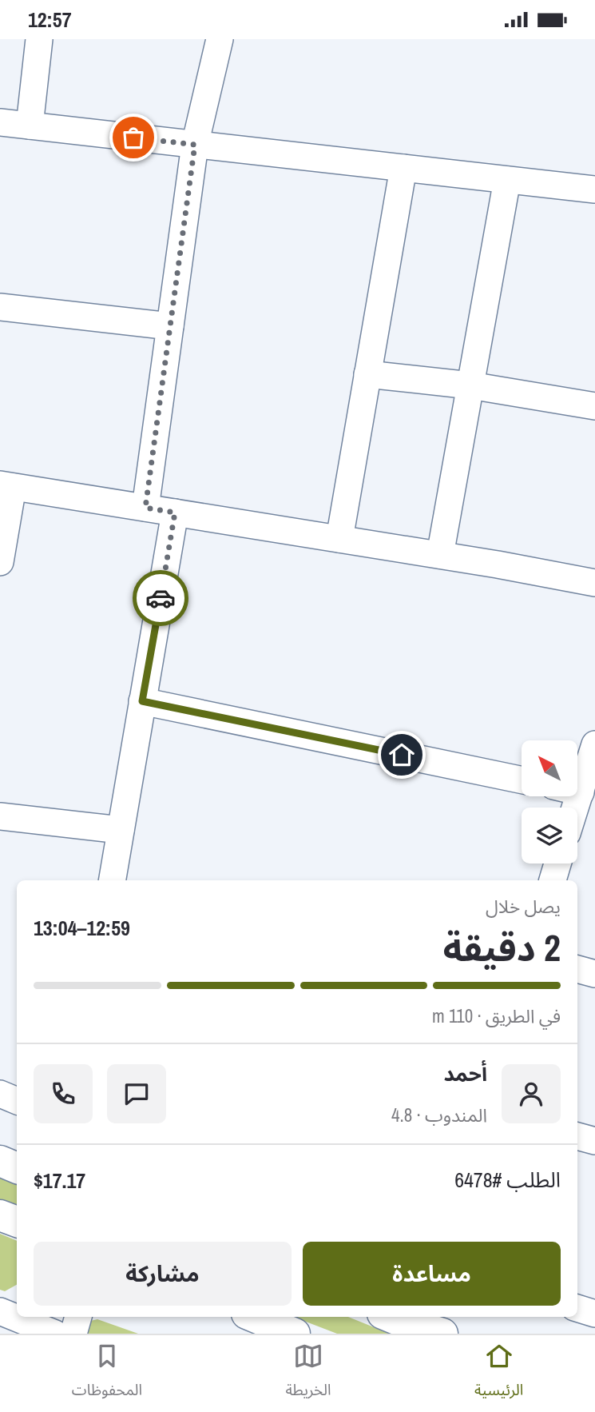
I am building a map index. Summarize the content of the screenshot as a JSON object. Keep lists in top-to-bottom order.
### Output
{
  "north": "top left",
  "page": {
    "status": "12:57",
    "heading": ["2 دقيقة", "يصل خلال", "12:59–13:04"],
    "panel": [
      "أحمد",
      "المندوب · 4.8",
      "الطلب #6478",
      "$17.17"
    ],
    "bar": "في الطريق · 110 m",
    "buttons": ["مساعدة", "مشاركة"],
    "tabs": ["الرئيسية", "الخريطة", "المحفوظات"]
  }
}
